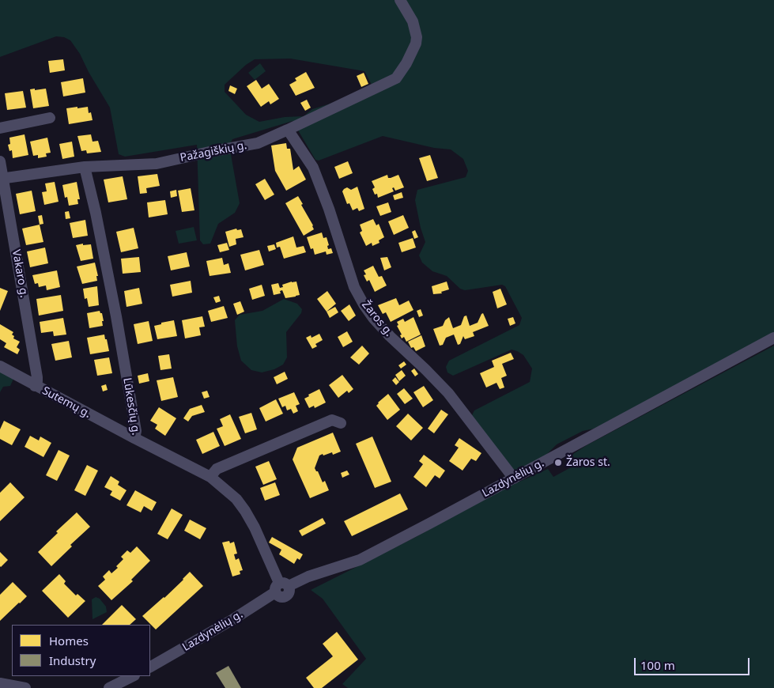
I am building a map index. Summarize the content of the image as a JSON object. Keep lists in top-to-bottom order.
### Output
{
  "streets": {
    "street": [
      "Pažagiškių g.",
      "Vakaro g.",
      "Žaros g.",
      "Sutemų g.",
      "Lūkesčių g.",
      "Lazdynėlių g."
    ]
  },
  "crossings": [
    ["Pažagiškių g.", "Vakaro g."],
    ["Pažagiškių g.", "Žaros g."],
    ["Pažagiškių g.", "Lūkesčių g."],
    ["Vakaro g.", "Sutemų g."],
    ["Žaros g.", "Lazdynėlių g."],
    ["Sutemų g.", "Lūkesčių g."],
    ["Lūkesčių g.", "Lazdynėlių g."]
  ],
  "places": ["Žaros st."],
  "legend": ["Homes", "Industry"],
  "scale_bar": "100 m"
}
